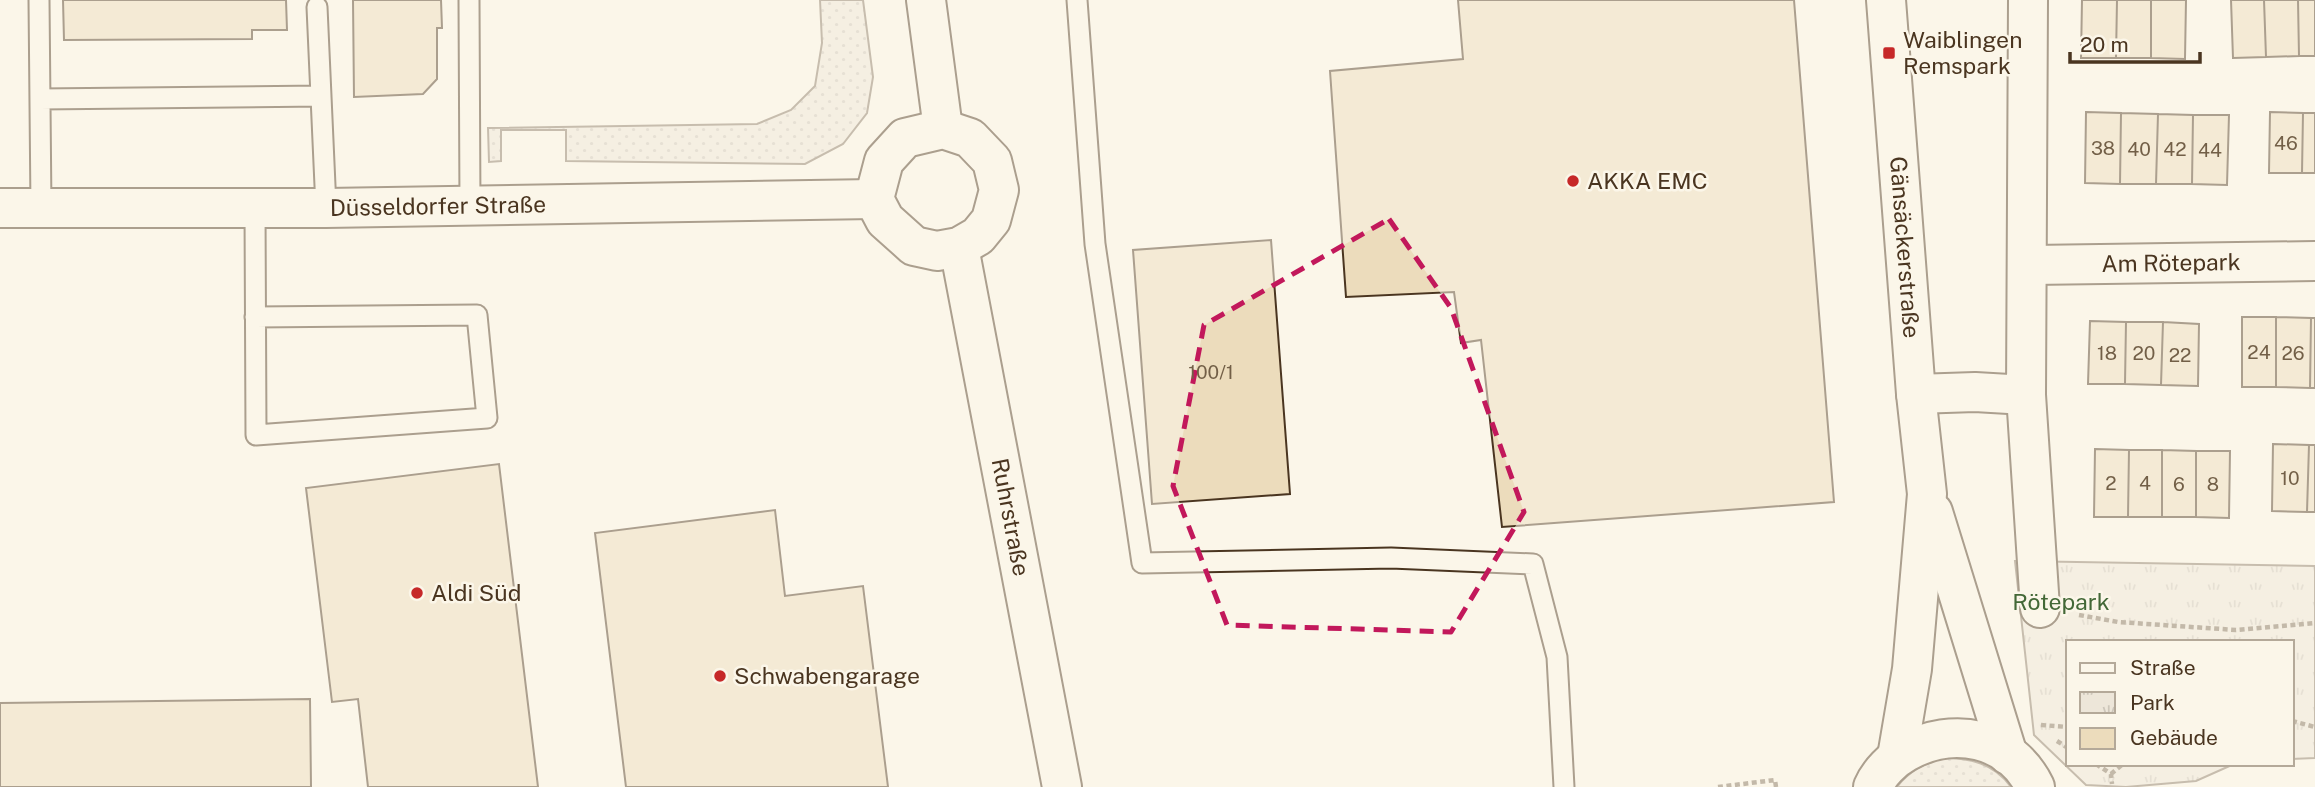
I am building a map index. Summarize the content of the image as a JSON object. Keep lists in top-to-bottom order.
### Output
{
  "streets": {
    "street": [
      "Düsseldorfer Straße",
      "Gänsäckerstraße",
      "Am Rötepark",
      "Ruhrstraße"
    ]
  },
  "crossings": [
    ["Düsseldorfer Straße", "Ruhrstraße"]
  ],
  "parks": ["Rötepark"],
  "places": {
    "transit": ["Waiblingen Remspark"],
    "other": ["AKKA EMC", "Aldi Süd", "Schwabengarage"]
  },
  "house_numbers": [
    "46",
    "38",
    "40",
    "42",
    "44",
    "24",
    "18",
    "20",
    "26",
    "22",
    "100/1",
    "10",
    "2",
    "4",
    "6",
    "8"
  ],
  "legend": ["Straße", "Park", "Gebäude"],
  "scale_bar": "20 m"
}
